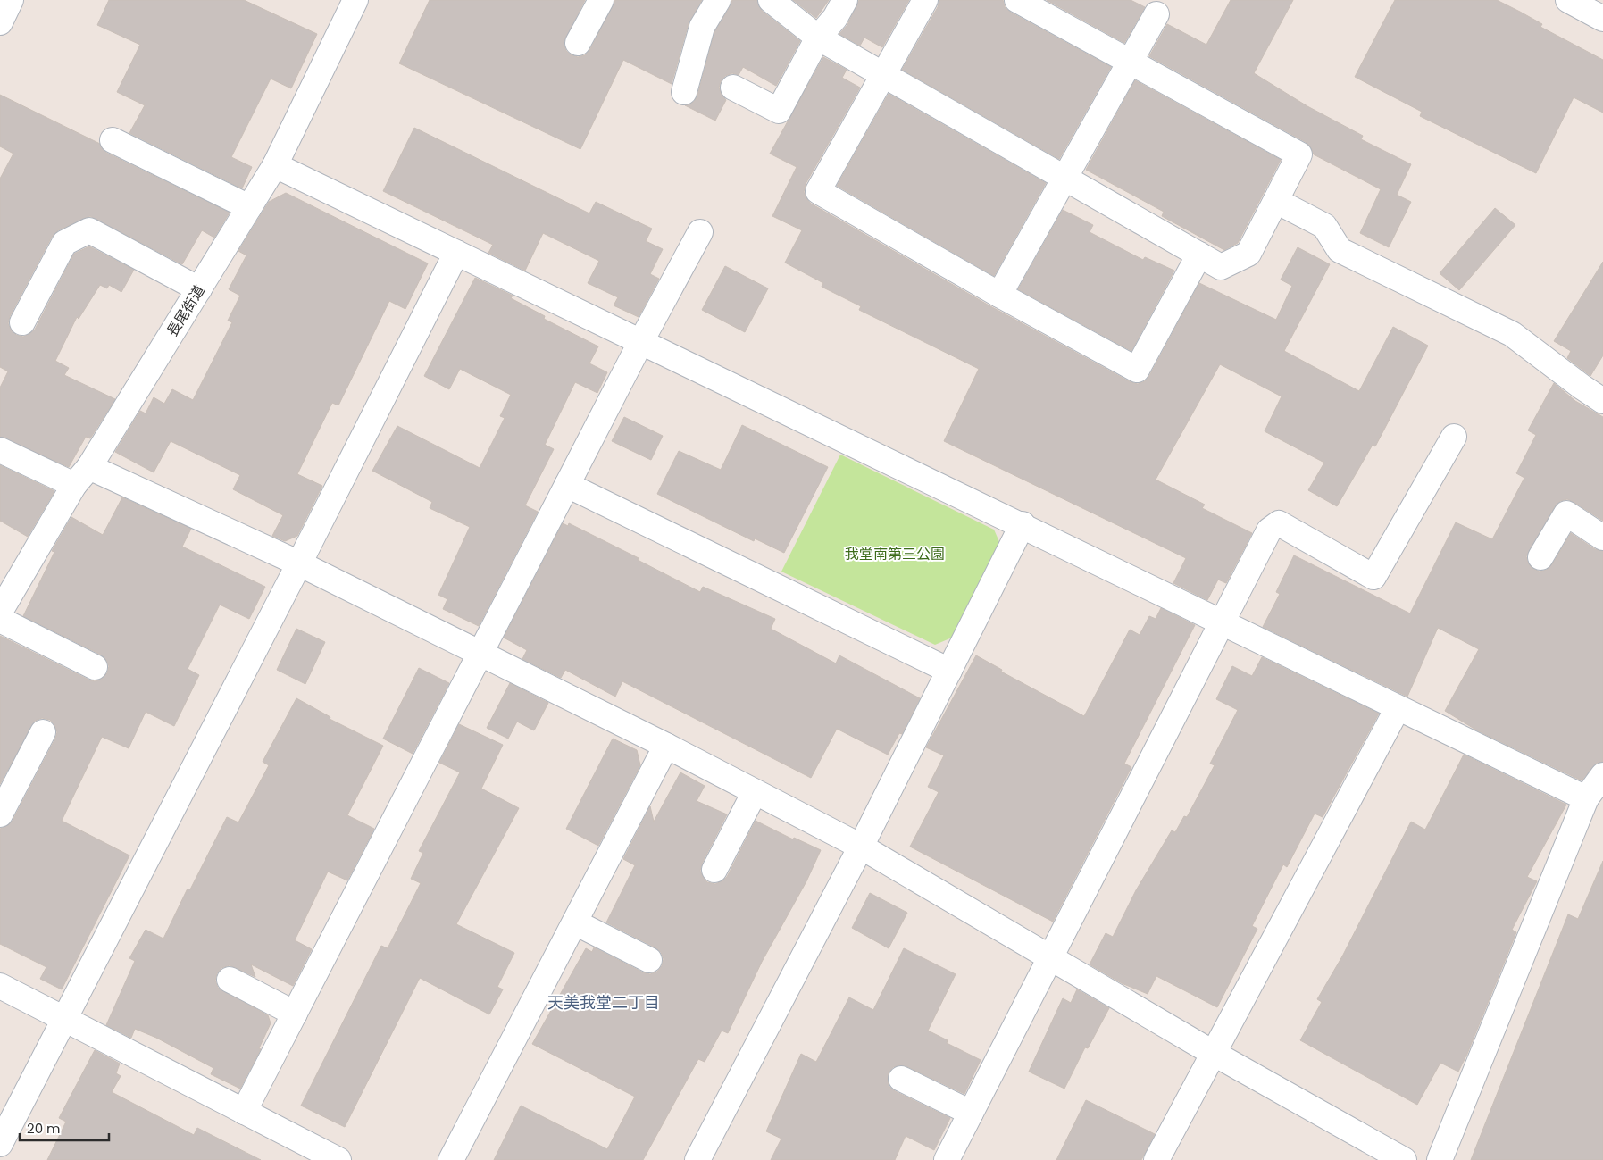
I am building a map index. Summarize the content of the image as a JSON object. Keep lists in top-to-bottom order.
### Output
{
  "streets": {
    "street": ["長尾街道"]
  },
  "districts": ["天美我堂二丁目"],
  "parks": ["我堂南第三公園"],
  "scale_bar": "20 m"
}
